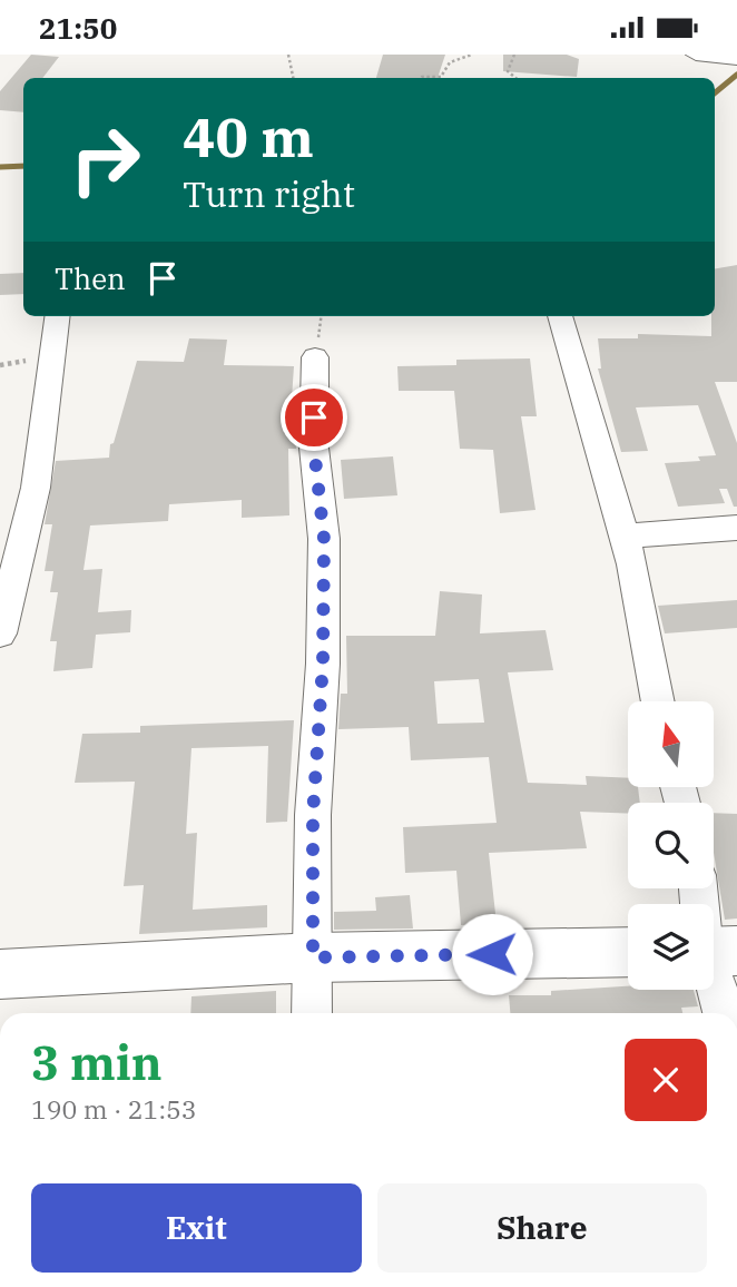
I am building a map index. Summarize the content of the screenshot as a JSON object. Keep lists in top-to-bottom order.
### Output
{
  "north": "top",
  "page": {
    "status": "21:50",
    "turn": ["40 m", "Turn right"],
    "then": "Then",
    "heading": ["3 min", "190 m · 21:53"],
    "buttons": ["Exit", "Share"]
  }
}
